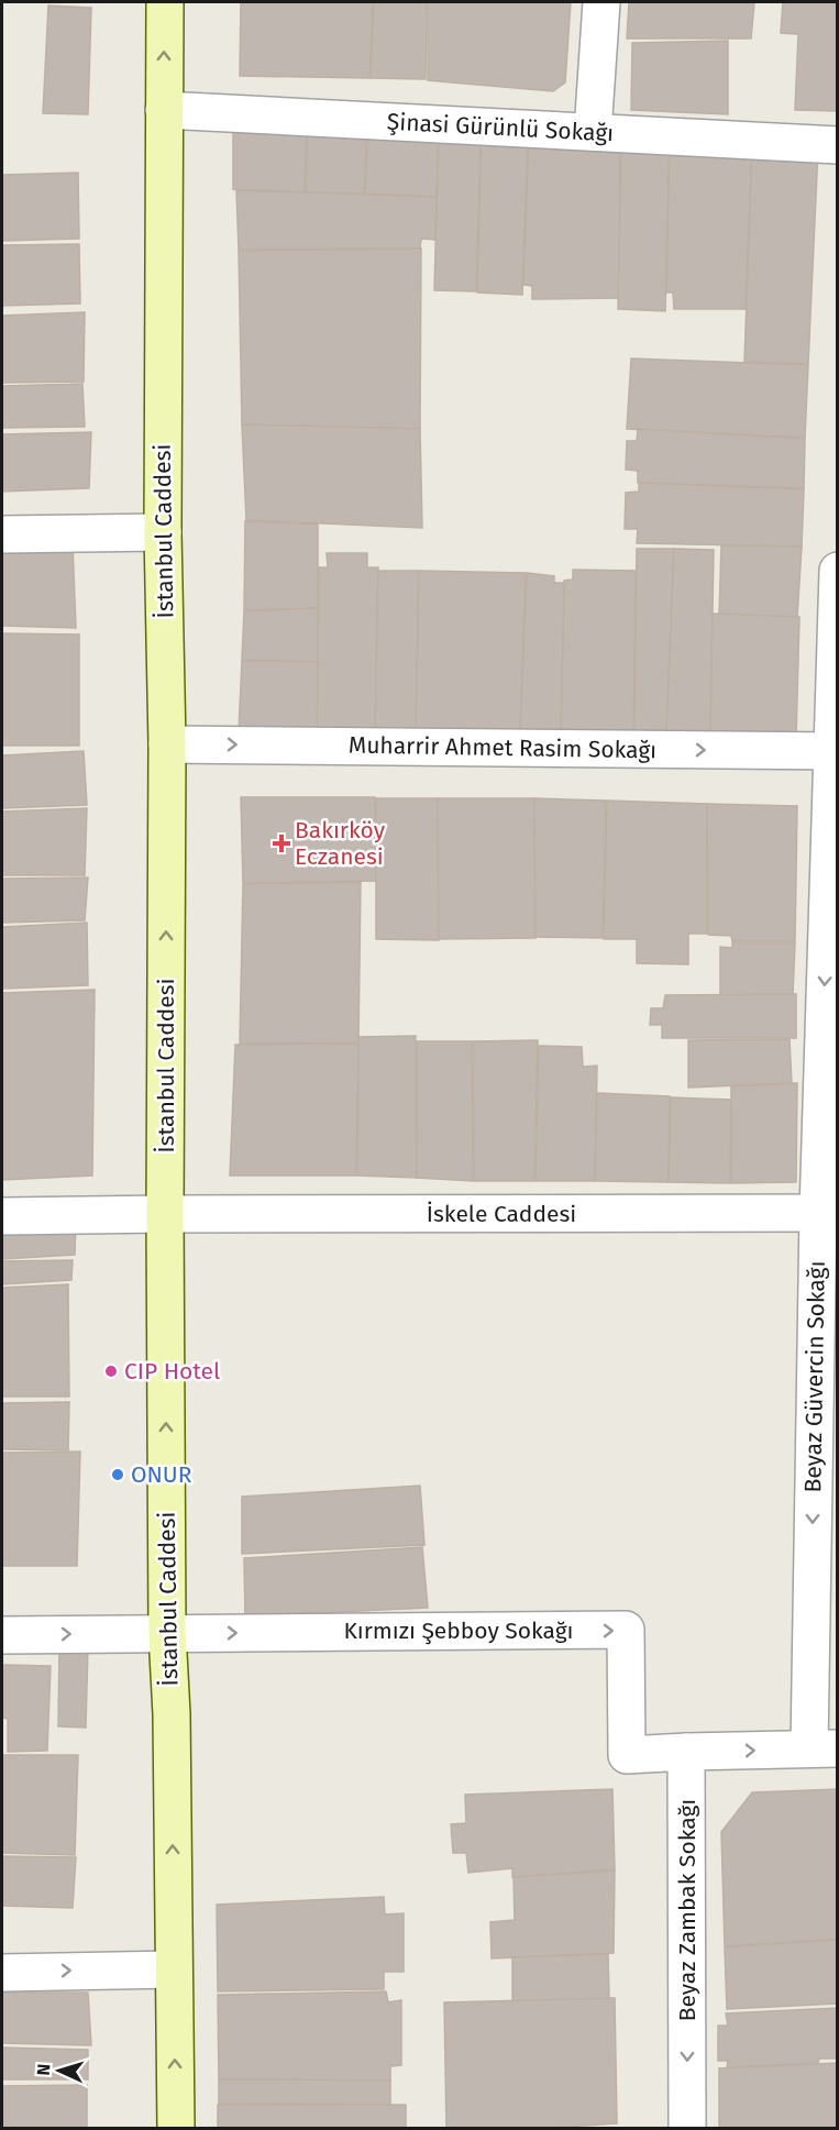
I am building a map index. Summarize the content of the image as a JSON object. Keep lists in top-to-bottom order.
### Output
{
  "streets": {
    "main road": ["İstanbul Caddesi"],
    "street": [
      "Şinasi Gürünlü Sokağı",
      "Muharrir Ahmet Rasim Sokağı",
      "İskele Caddesi",
      "Beyaz Güvercin Sokağı",
      "Kırmızı Şebboy Sokağı",
      "Beyaz Zambak Sokağı"
    ]
  },
  "crossings": [
    ["Şinasi Gürünlü Sokağı", "İstanbul Caddesi"],
    ["İstanbul Caddesi", "Muharrir Ahmet Rasim Sokağı"],
    ["İstanbul Caddesi", "İskele Caddesi"],
    ["İstanbul Caddesi", "Kırmızı Şebboy Sokağı"],
    ["Muharrir Ahmet Rasim Sokağı", "Beyaz Güvercin Sokağı"],
    ["İskele Caddesi", "Beyaz Güvercin Sokağı"],
    ["Kırmızı Şebboy Sokağı", "Beyaz Zambak Sokağı"]
  ],
  "one_way": [
    "İstanbul Caddesi",
    "Muharrir Ahmet Rasim Sokağı",
    "Beyaz Güvercin Sokağı",
    "Kırmızı Şebboy Sokağı",
    "Beyaz Zambak Sokağı"
  ],
  "places": {
    "health": ["Bakırköy Eczanesi"],
    "other": ["CIP Hotel", "ONUR"]
  },
  "north": "left"
}
